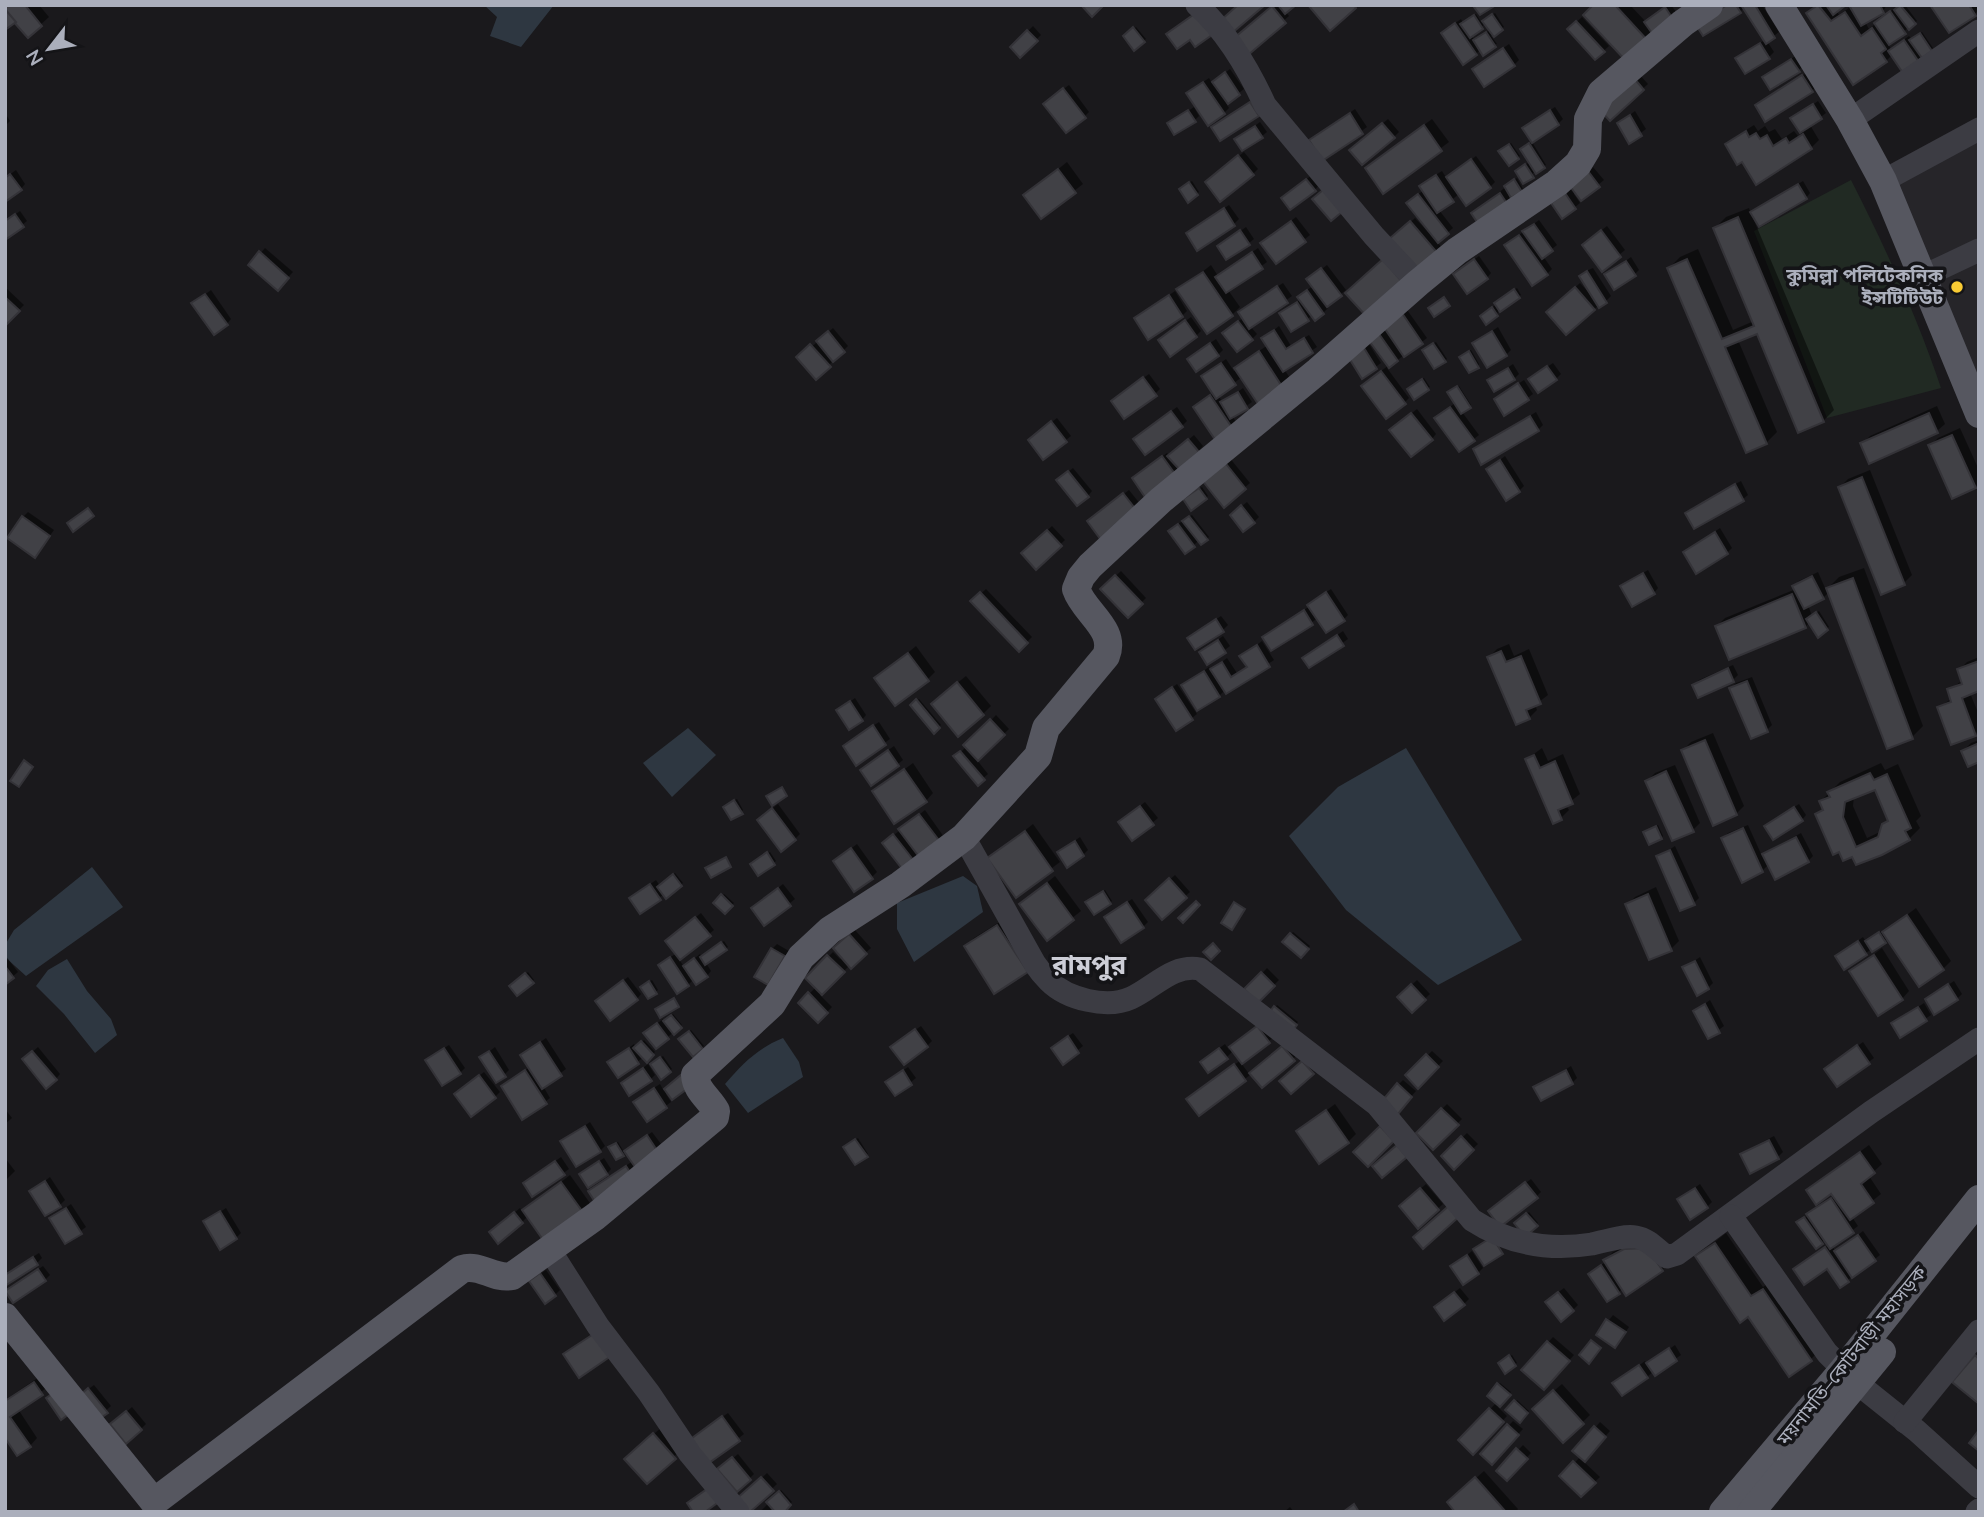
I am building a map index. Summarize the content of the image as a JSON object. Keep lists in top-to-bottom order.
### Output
{
  "streets": {
    "main road": ["ময়নামতি–কোটবাড়ী মহাসড়ক"]
  },
  "districts": ["রামপুর"],
  "places": ["কুমিল্লা পলিটেকনিক ইন্সটিটিউট"],
  "north": "bottom left"
}
